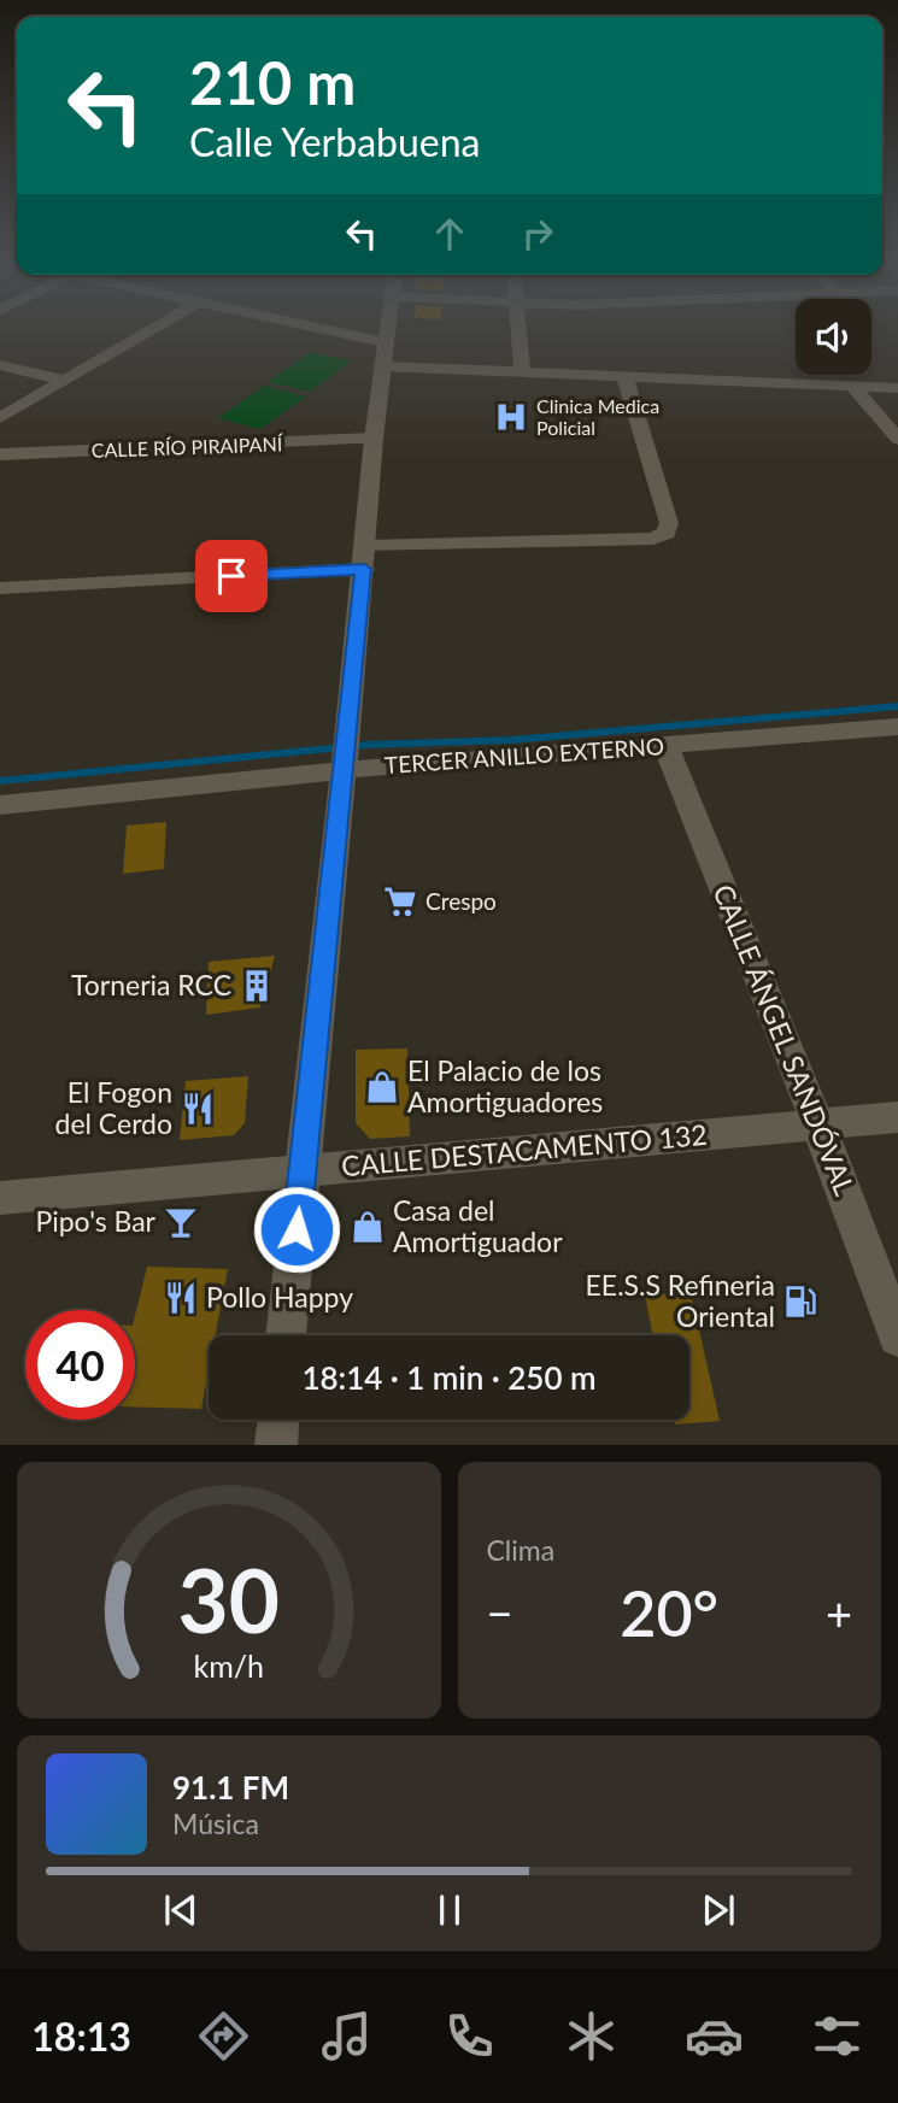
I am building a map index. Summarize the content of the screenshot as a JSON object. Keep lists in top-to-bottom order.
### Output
{
  "streets": {
    "street": [
      "CALLE RÍO PIRAIPANÍ",
      "TERCER ANILLO EXTERNO",
      "CALLE ÁNGEL SANDÓVAL",
      "CALLE DESTACAMENTO 132"
    ]
  },
  "crossings": [
    ["TERCER ANILLO EXTERNO", "CALLE ÁNGEL SANDÓVAL"],
    ["CALLE ÁNGEL SANDÓVAL", "CALLE DESTACAMENTO 132"]
  ],
  "places": {
    "hospital": ["Clinica Medica Policial"],
    "supermarket": ["Crespo"],
    "building": ["Torneria RCC"],
    "shop": ["El Palacio de los Amortiguadores", "Casa del Amortiguador"],
    "restaurant": ["El Fogon del Cerdo", "Pollo Happy"],
    "bar": ["Pipo's Bar"],
    "fuel station": ["EE.S.S Refineria Oriental"]
  },
  "page": {
    "turn": ["210 m", "Calle Yerbabuena"],
    "limit": "40",
    "trip": "18:14 · 1 min · 250 m",
    "tile": "Clima",
    "heat": ["−", "20°", "+"],
    "song": ["91.1 FM", "Música"],
    "tabs": "18:13",
    "gauge": ["30", "km/h"]
  }
}
